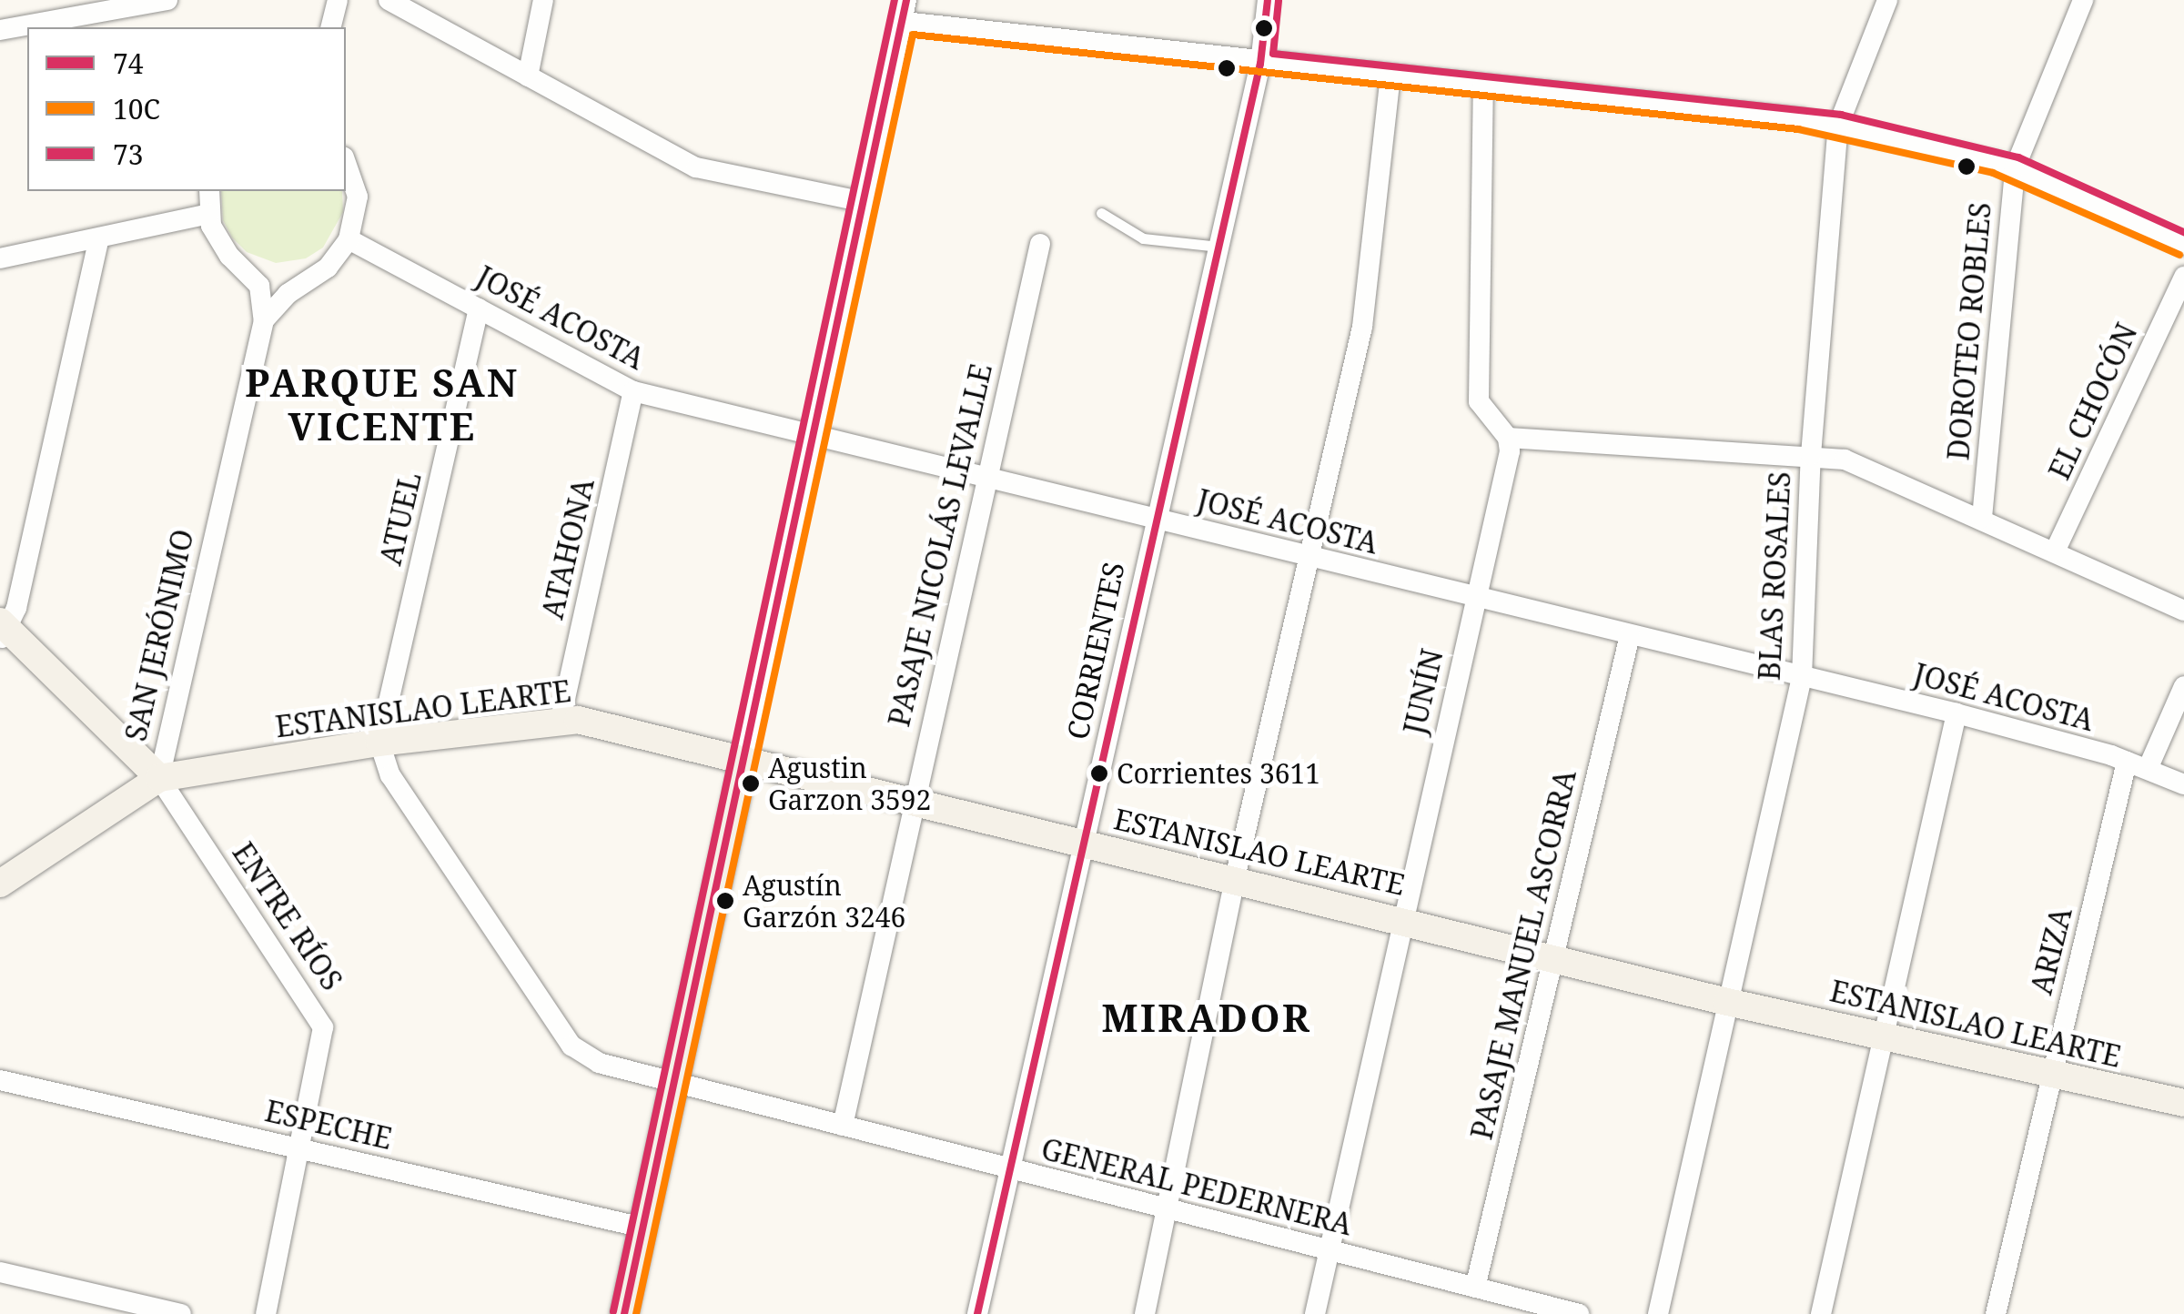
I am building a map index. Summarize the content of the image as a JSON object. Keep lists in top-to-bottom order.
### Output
{
  "streets": {
    "main road": ["SAN JERÓNIMO", "ESTANISLAO LEARTE"],
    "street": [
      "JOSÉ ACOSTA",
      "DOROTEO ROBLES",
      "EL CHOCÓN",
      "ATUEL",
      "PASAJE NICOLÁS LEVALLE",
      "ATAHONA",
      "BLAS ROSALES",
      "CORRIENTES",
      "JUNÍN",
      "ENTRE RÍOS",
      "ARIZA",
      "PASAJE MANUEL ASCORRA",
      "ESPECHE",
      "GENERAL PEDERNERA"
    ]
  },
  "crossings": [
    ["JOSÉ ACOSTA", "ATUEL"],
    ["JOSÉ ACOSTA", "PASAJE NICOLÁS LEVALLE"],
    ["JOSÉ ACOSTA", "ATAHONA"],
    ["JOSÉ ACOSTA", "BLAS ROSALES"],
    ["JOSÉ ACOSTA", "CORRIENTES"],
    ["JOSÉ ACOSTA", "JUNÍN"],
    ["JOSÉ ACOSTA", "ARIZA"],
    ["JOSÉ ACOSTA", "PASAJE MANUEL ASCORRA"],
    ["ATUEL", "ESTANISLAO LEARTE"],
    ["ATUEL", "GENERAL PEDERNERA"],
    ["PASAJE NICOLÁS LEVALLE", "ESTANISLAO LEARTE"],
    ["PASAJE NICOLÁS LEVALLE", "GENERAL PEDERNERA"],
    ["ATAHONA", "ESTANISLAO LEARTE"],
    ["BLAS ROSALES", "ESTANISLAO LEARTE"],
    ["SAN JERÓNIMO", "ESTANISLAO LEARTE"],
    ["SAN JERÓNIMO", "ENTRE RÍOS"],
    ["CORRIENTES", "ESTANISLAO LEARTE"],
    ["CORRIENTES", "GENERAL PEDERNERA"],
    ["JUNÍN", "ESTANISLAO LEARTE"],
    ["JUNÍN", "GENERAL PEDERNERA"],
    ["ESTANISLAO LEARTE", "ENTRE RÍOS"],
    ["ESTANISLAO LEARTE", "ARIZA"],
    ["ESTANISLAO LEARTE", "PASAJE MANUEL ASCORRA"],
    ["ESTANISLAO LEARTE", "GENERAL PEDERNERA"],
    ["ENTRE RÍOS", "ESPECHE"],
    ["PASAJE MANUEL ASCORRA", "GENERAL PEDERNERA"]
  ],
  "districts": ["PARQUE SAN VICENTE", "MIRADOR"],
  "places": ["Corrientes 3611", "Agustin Garzon 3592", "Agustín Garzón 3246"],
  "lines": ["transit line 74", "transit line 73", "transit line 10C"],
  "legend": ["74", "10C", "73"]
}
